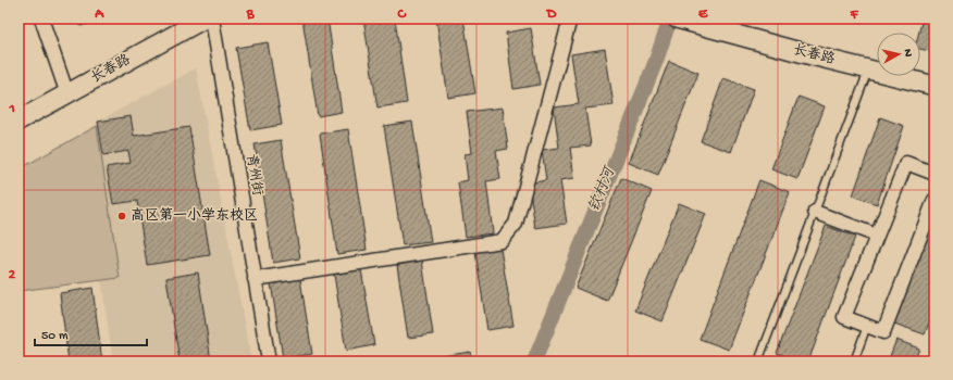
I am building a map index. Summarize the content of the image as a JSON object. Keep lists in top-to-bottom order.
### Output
{
  "streets": {
    "street": ["长春路", "青州街"]
  },
  "water": ["钦村河"],
  "places": ["高区第一小学东校区"],
  "scale_bar": "50 m",
  "north": "right",
  "grid": {
    "columns": [
      "A",
      "B",
      "C",
      "D",
      "E",
      "F"
    ],
    "rows": ["1", "2"]
  }
}
